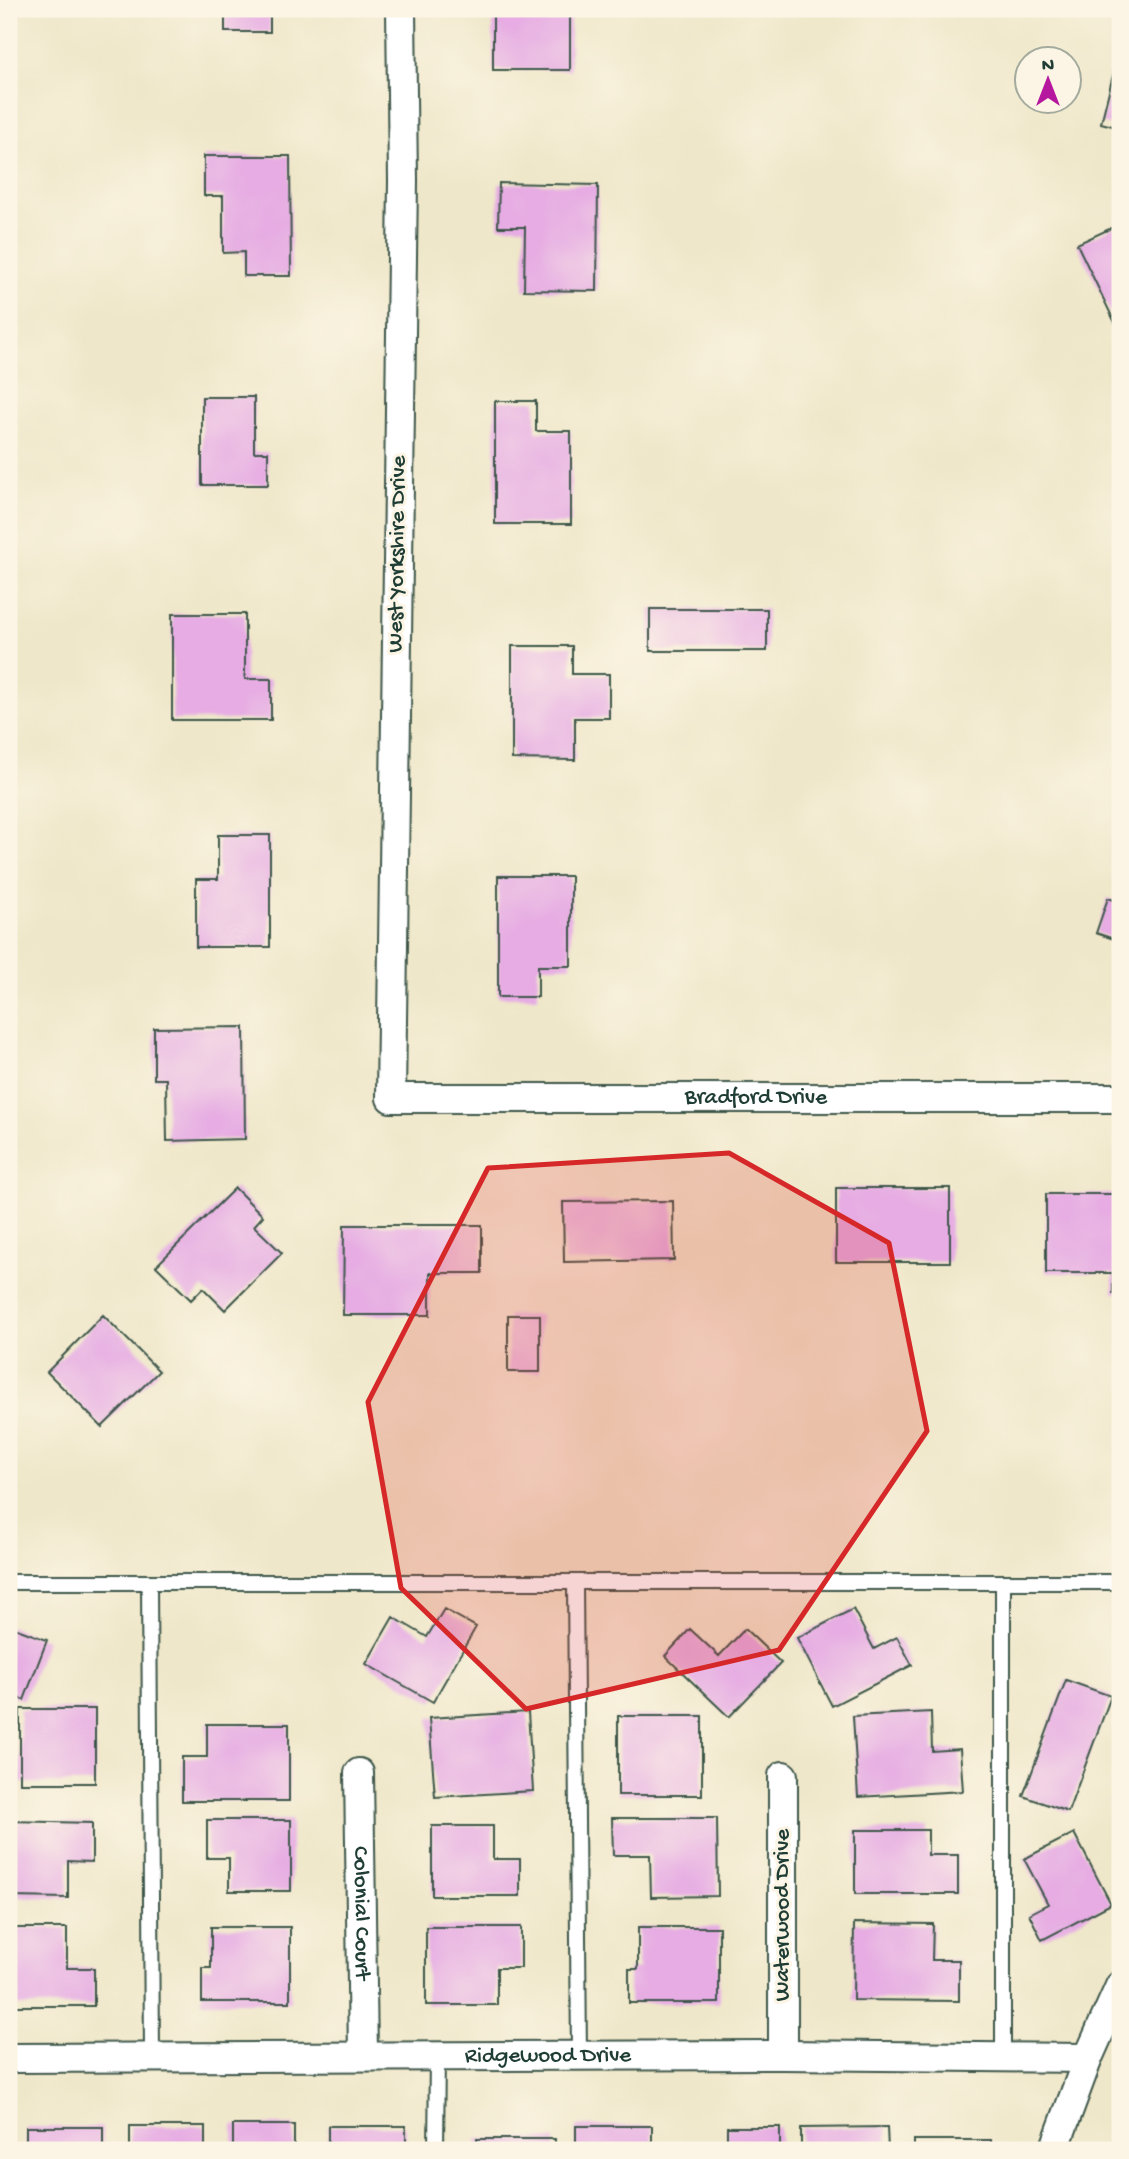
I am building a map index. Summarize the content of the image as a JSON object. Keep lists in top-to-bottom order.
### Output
{
  "streets": {
    "street": [
      "West Yorkshire Drive",
      "Bradford Drive",
      "Colonial Court",
      "Waterwood Drive",
      "Ridgewood Drive"
    ]
  },
  "crossings": [
    ["West Yorkshire Drive", "Bradford Drive"],
    ["Colonial Court", "Ridgewood Drive"],
    ["Waterwood Drive", "Ridgewood Drive"]
  ],
  "north": "top"
}
